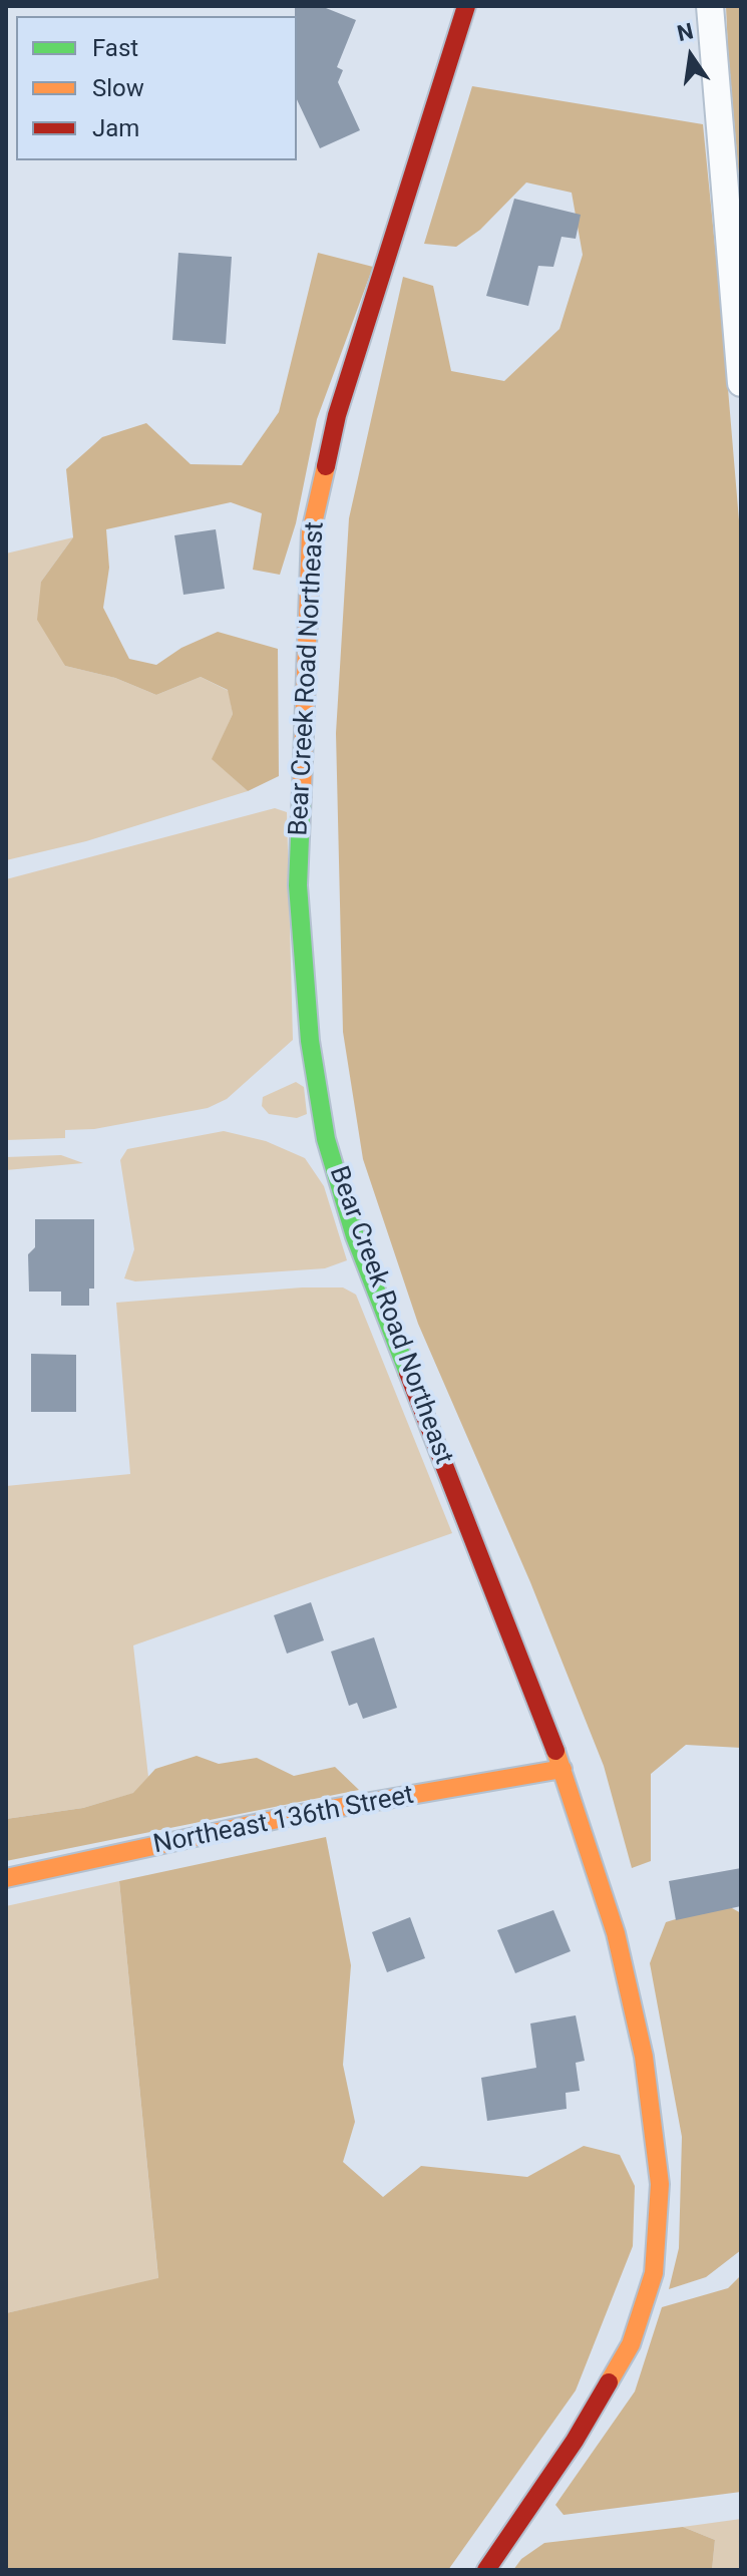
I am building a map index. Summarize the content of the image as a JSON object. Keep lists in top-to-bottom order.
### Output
{
  "streets": {
    "street": ["Bear Creek Road Northeast", "Northeast 136th Street"]
  },
  "crossings": [
    ["Bear Creek Road Northeast", "Northeast 136th Street"]
  ],
  "legend": ["Fast", "Slow", "Jam"],
  "north": "top"
}
